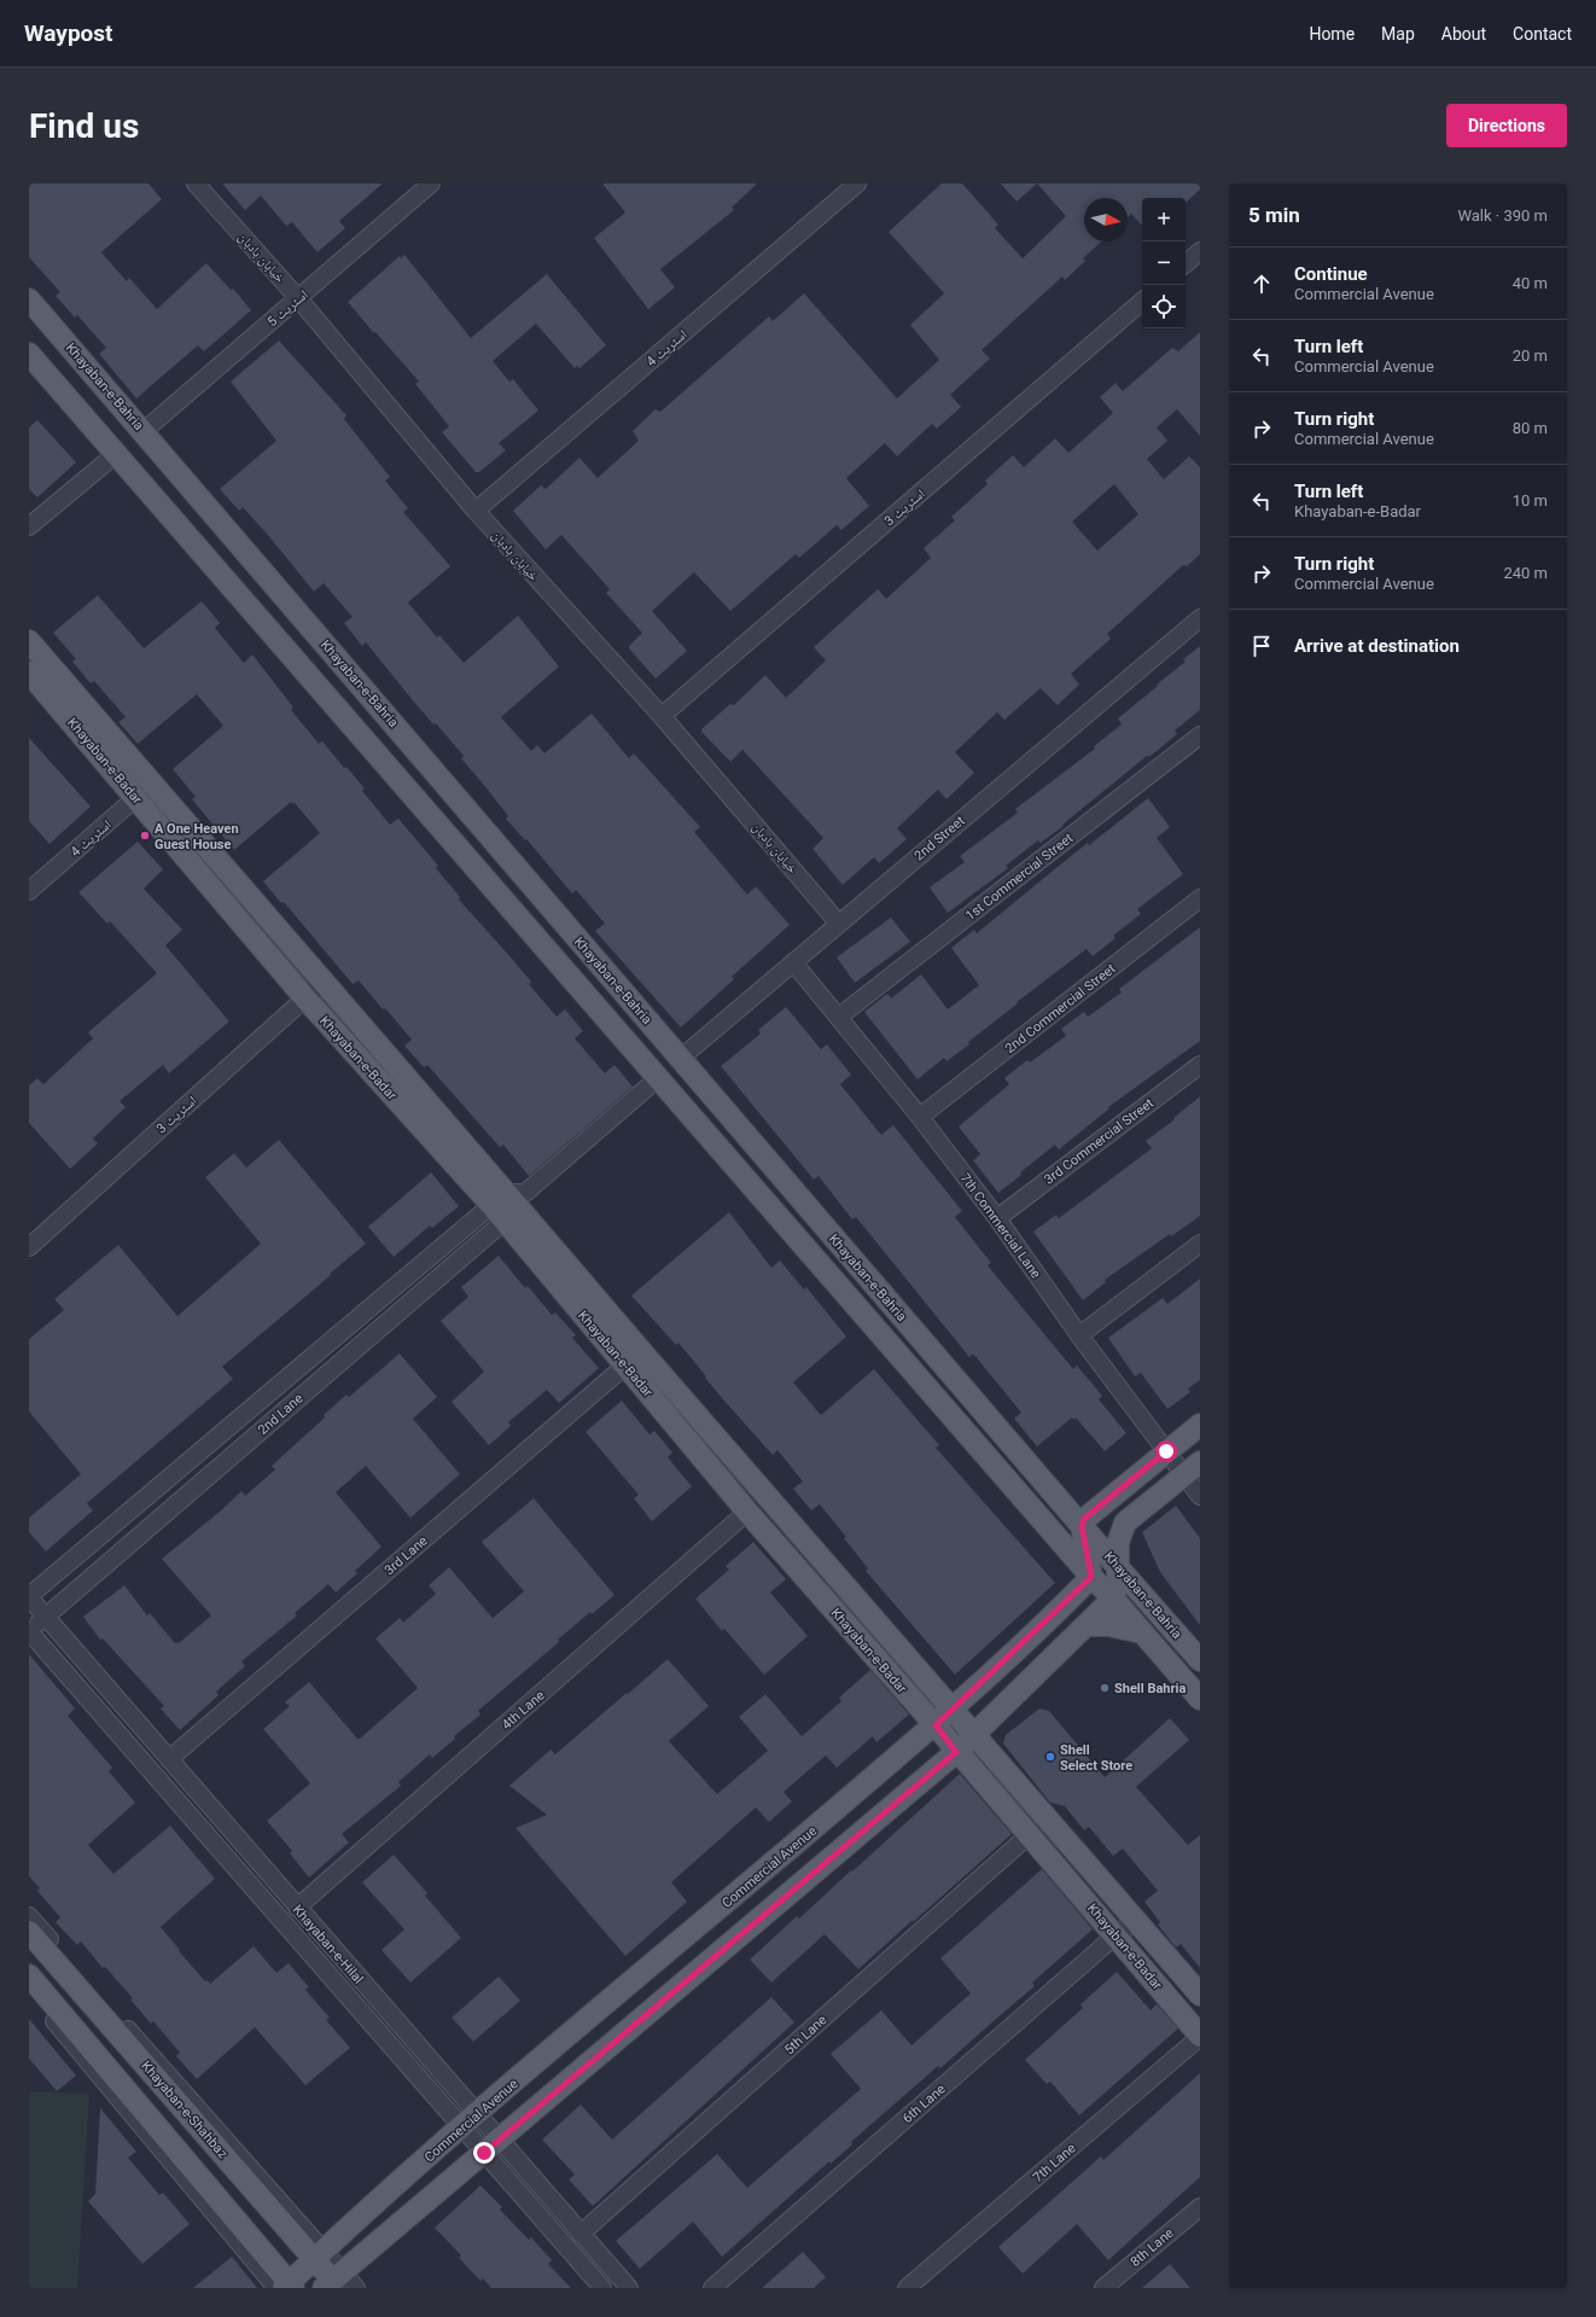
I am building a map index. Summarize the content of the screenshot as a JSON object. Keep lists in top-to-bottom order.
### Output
{
  "streets": {
    "main road": [
      "Khayaban-e-Bahria",
      "Khayaban-e-Badar",
      "Commercial Avenue",
      "Khayaban-e-Shahbaz"
    ],
    "street": [
      "خیابان بادبان",
      "اسٹریٹ 5",
      "اسٹریٹ 4",
      "اسٹریٹ 3",
      "2nd Street",
      "1st Commercial Street",
      "2nd Commercial Street",
      "3rd Commercial Street",
      "7th Commercial Lane",
      "2nd Lane",
      "3rd Lane",
      "4th Lane",
      "Khayaban-e-Hilal",
      "5th Lane",
      "6th Lane",
      "7th Lane",
      "8th Lane"
    ]
  },
  "crossings": [
    ["خیابان بادبان", "اسٹریٹ 5"],
    ["خیابان بادبان", "اسٹریٹ 4"],
    ["خیابان بادبان", "اسٹریٹ 3"],
    ["خیابان بادبان", "2nd Street"],
    ["اسٹریٹ 5", "Khayaban-e-Bahria"],
    ["اسٹریٹ 4", "Khayaban-e-Badar"],
    ["Khayaban-e-Bahria", "2nd Street"],
    ["Khayaban-e-Bahria", "Commercial Avenue"],
    ["اسٹریٹ 3", "Khayaban-e-Badar"],
    ["Khayaban-e-Badar", "2nd Lane"],
    ["Khayaban-e-Badar", "3rd Lane"],
    ["Khayaban-e-Badar", "4th Lane"],
    ["Khayaban-e-Badar", "Commercial Avenue"],
    ["Khayaban-e-Badar", "5th Lane"],
    ["Khayaban-e-Badar", "6th Lane"],
    ["Khayaban-e-Badar", "7th Lane"],
    ["2nd Street", "7th Commercial Lane"],
    ["1st Commercial Street", "7th Commercial Lane"],
    ["2nd Commercial Street", "7th Commercial Lane"],
    ["3rd Commercial Street", "7th Commercial Lane"],
    ["2nd Lane", "Khayaban-e-Hilal"],
    ["3rd Lane", "Khayaban-e-Hilal"],
    ["4th Lane", "Khayaban-e-Hilal"],
    ["Commercial Avenue", "Khayaban-e-Hilal"],
    ["Commercial Avenue", "Khayaban-e-Shahbaz"]
  ],
  "places": ["A One Heaven Guest House", "Shell Bahria", "Shell Select Store"],
  "north": "right",
  "page": {
    "header": "Waypost",
    "nav": [
      "Home",
      "Map",
      "About",
      "Contact"
    ],
    "buttons": "Directions",
    "title": "Find us",
    "heading": ["5 min", "Walk · 390 m"],
    "map_buttons": ["+", "−"],
    "list": [
      ["Continue", "Commercial Avenue", "40 m"],
      ["Turn left", "Commercial Avenue", "20 m"],
      ["Turn right", "Commercial Avenue", "80 m"],
      ["Turn left", "Khayaban-e-Badar", "10 m"],
      ["Turn right", "Commercial Avenue", "240 m"],
      "Arrive at destination"
    ]
  }
}
